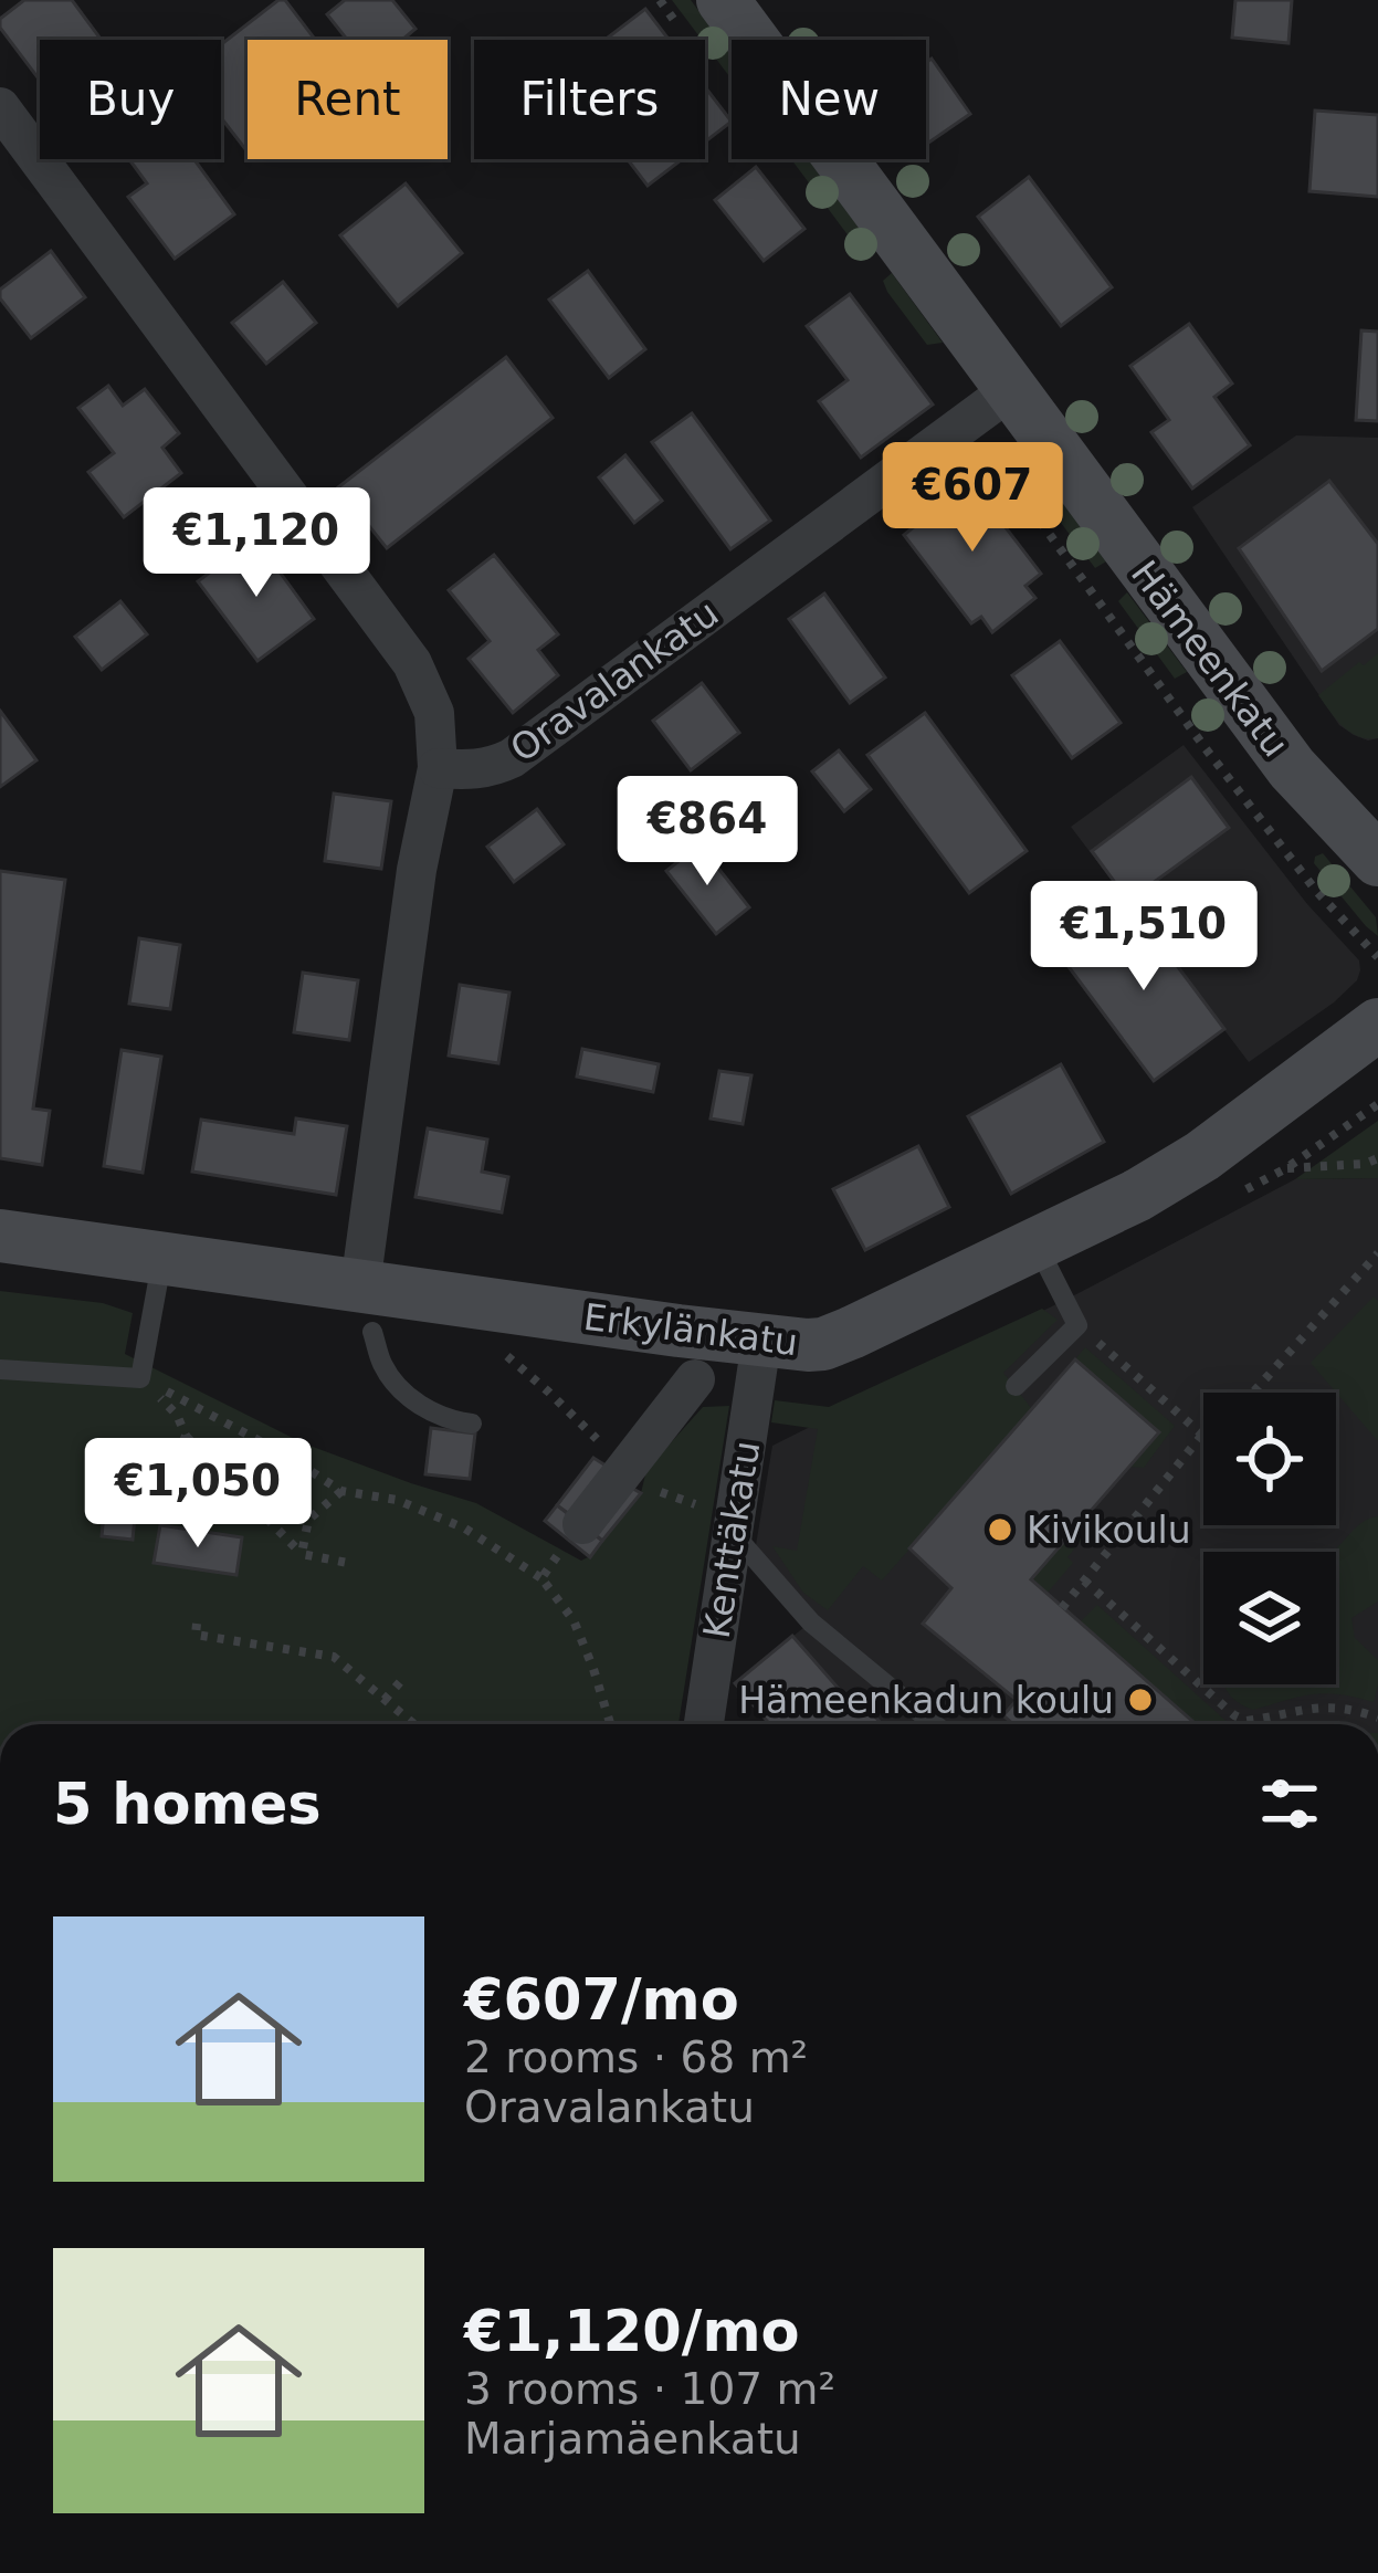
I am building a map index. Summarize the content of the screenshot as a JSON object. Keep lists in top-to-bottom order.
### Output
{
  "streets": {
    "street": [
      "Hämeenkatu",
      "Oravalankatu",
      "Erkylänkatu",
      "Kenttäkatu"
    ]
  },
  "crossings": [
    ["Hämeenkatu", "Oravalankatu"],
    ["Erkylänkatu", "Kenttäkatu"]
  ],
  "places": ["Kivikoulu", "Hämeenkadun koulu"],
  "page": {
    "chip": [
      "Buy",
      "Rent",
      "Filters",
      "New"
    ],
    "price": [
      "€607",
      "€1,120",
      "€864",
      "€1,510",
      "€1,050"
    ],
    "heading": "5 homes",
    "list": [
      {
        "name": "€607/mo",
        "note": "2 rooms · 68 m² · Oravalankatu"
      },
      {
        "name": "€1,120/mo",
        "note": "3 rooms · 107 m² · Marjamäenkatu"
      }
    ]
  }
}
